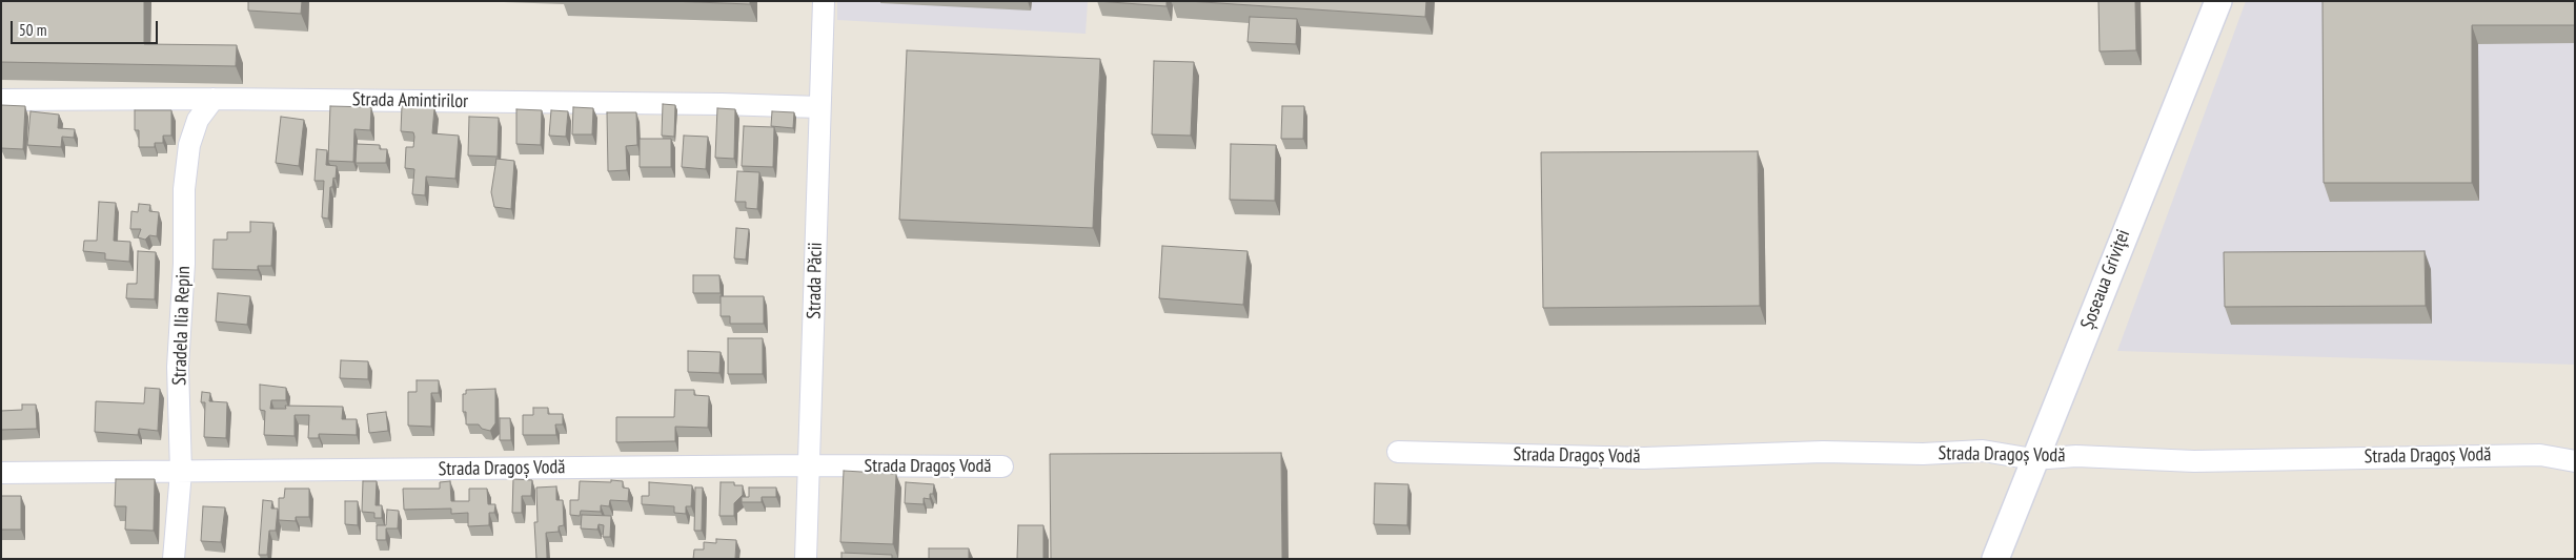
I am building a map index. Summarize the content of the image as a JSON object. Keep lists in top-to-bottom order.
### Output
{
  "streets": {
    "street": [
      "Strada Amintirilor",
      "Șoseaua Griviţei",
      "Strada Păcii",
      "Stradela Ilia Repin",
      "Strada Dragoș Vodă"
    ]
  },
  "crossings": [
    ["Strada Amintirilor", "Strada Păcii"],
    ["Strada Amintirilor", "Stradela Ilia Repin"],
    ["Șoseaua Griviţei", "Strada Dragoș Vodă"],
    ["Strada Păcii", "Strada Dragoș Vodă"],
    ["Stradela Ilia Repin", "Strada Dragoș Vodă"]
  ],
  "scale_bar": "50 m"
}
